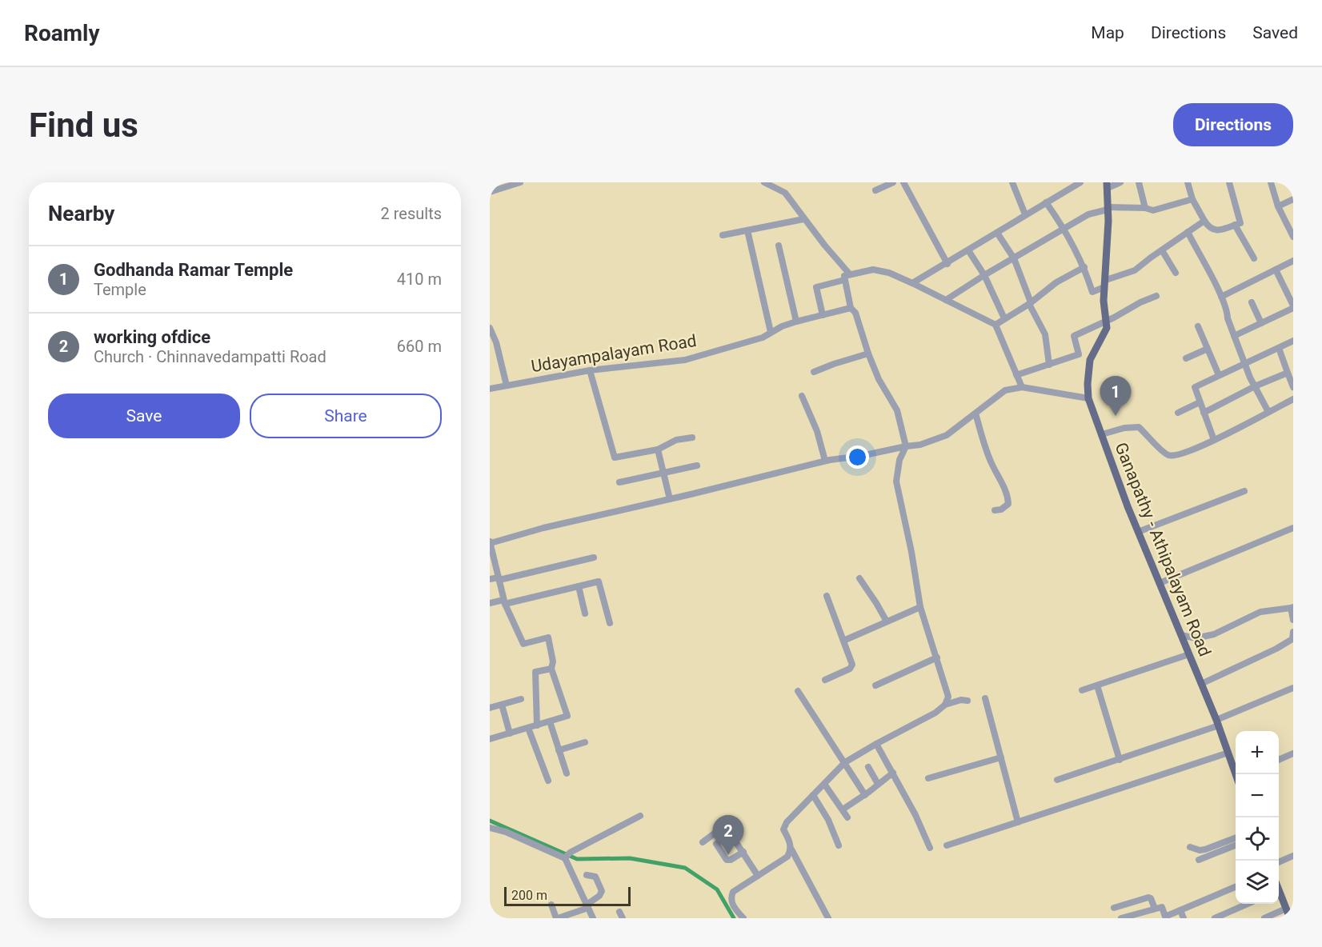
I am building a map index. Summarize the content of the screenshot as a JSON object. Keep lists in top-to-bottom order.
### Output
{
  "streets": {
    "main road": ["Ganapathy - Athipalayam Road"],
    "street": ["Udayampalayam Road"]
  },
  "scale_bar": "200 m",
  "page": {
    "header": "Roamly",
    "nav": ["Map", "Directions", "Saved"],
    "buttons": [
      "Directions",
      ["Save", "Share"]
    ],
    "title": "Find us",
    "heading": ["Nearby", "2 results"],
    "list": [
      {
        "mark": "1",
        "name": "Godhanda Ramar Temple",
        "note": "Temple",
        "value": "410 m"
      },
      {
        "mark": "2",
        "name": "working ofdice",
        "note": "Church · Chinnavedampatti Road",
        "value": "660 m"
      }
    ],
    "pins": ["1", "2"],
    "map_buttons": ["+", "−"],
    "scale": "200 m"
  }
}
